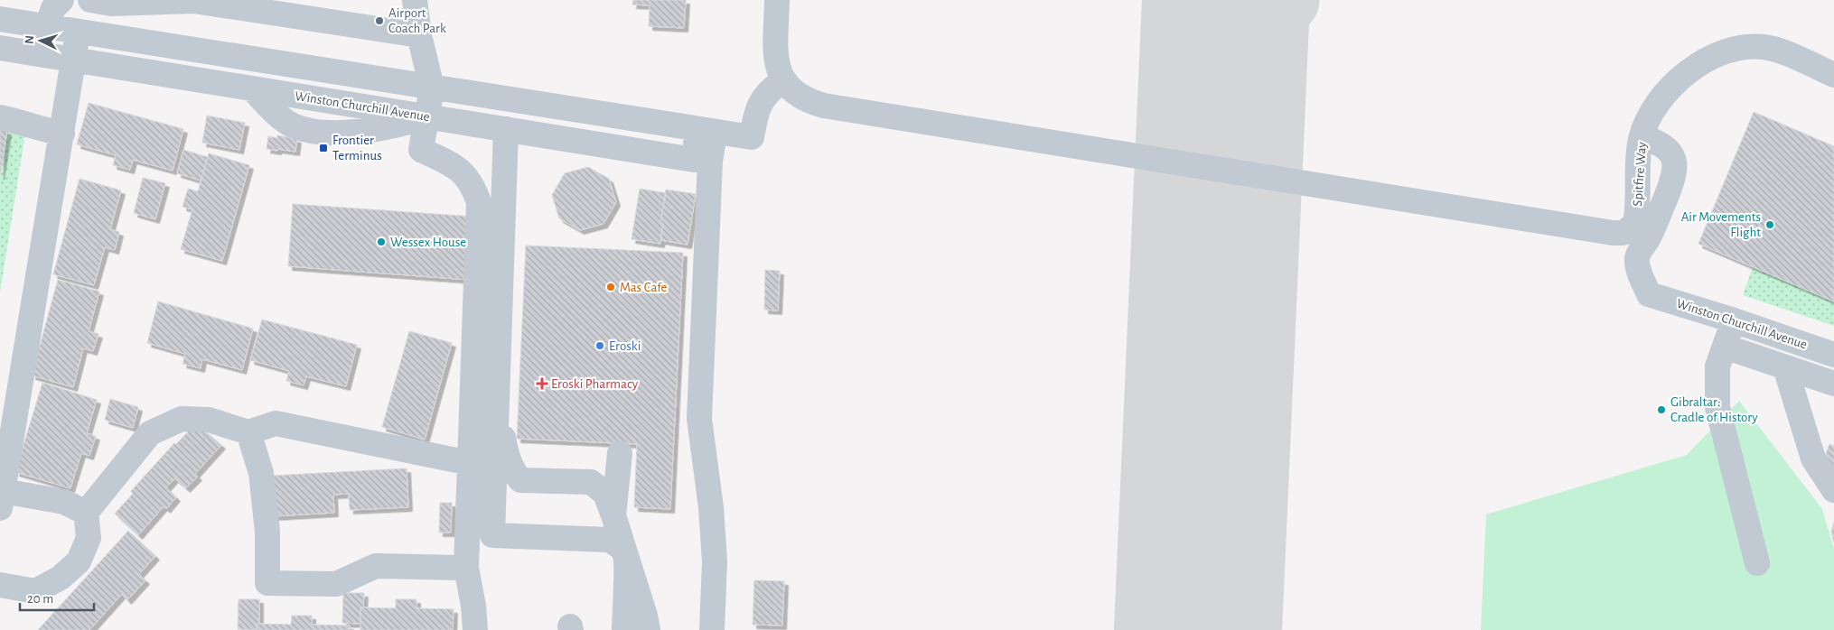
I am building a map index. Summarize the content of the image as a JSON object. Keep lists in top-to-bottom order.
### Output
{
  "streets": {
    "street": ["Winston Churchill Avenue", "Spitfire Way"]
  },
  "crossings": [
    ["Winston Churchill Avenue", "Spitfire Way"]
  ],
  "places": {
    "other": [
      "Airport Coach Park",
      "Air Movements Flight",
      "Wessex House",
      "Mas Cafe",
      "Eroski",
      "Gibraltar: Cradle of History"
    ],
    "transit": ["Frontier Terminus"],
    "health": ["Eroski Pharmacy"]
  },
  "scale_bar": "20 m",
  "north": "left"
}
